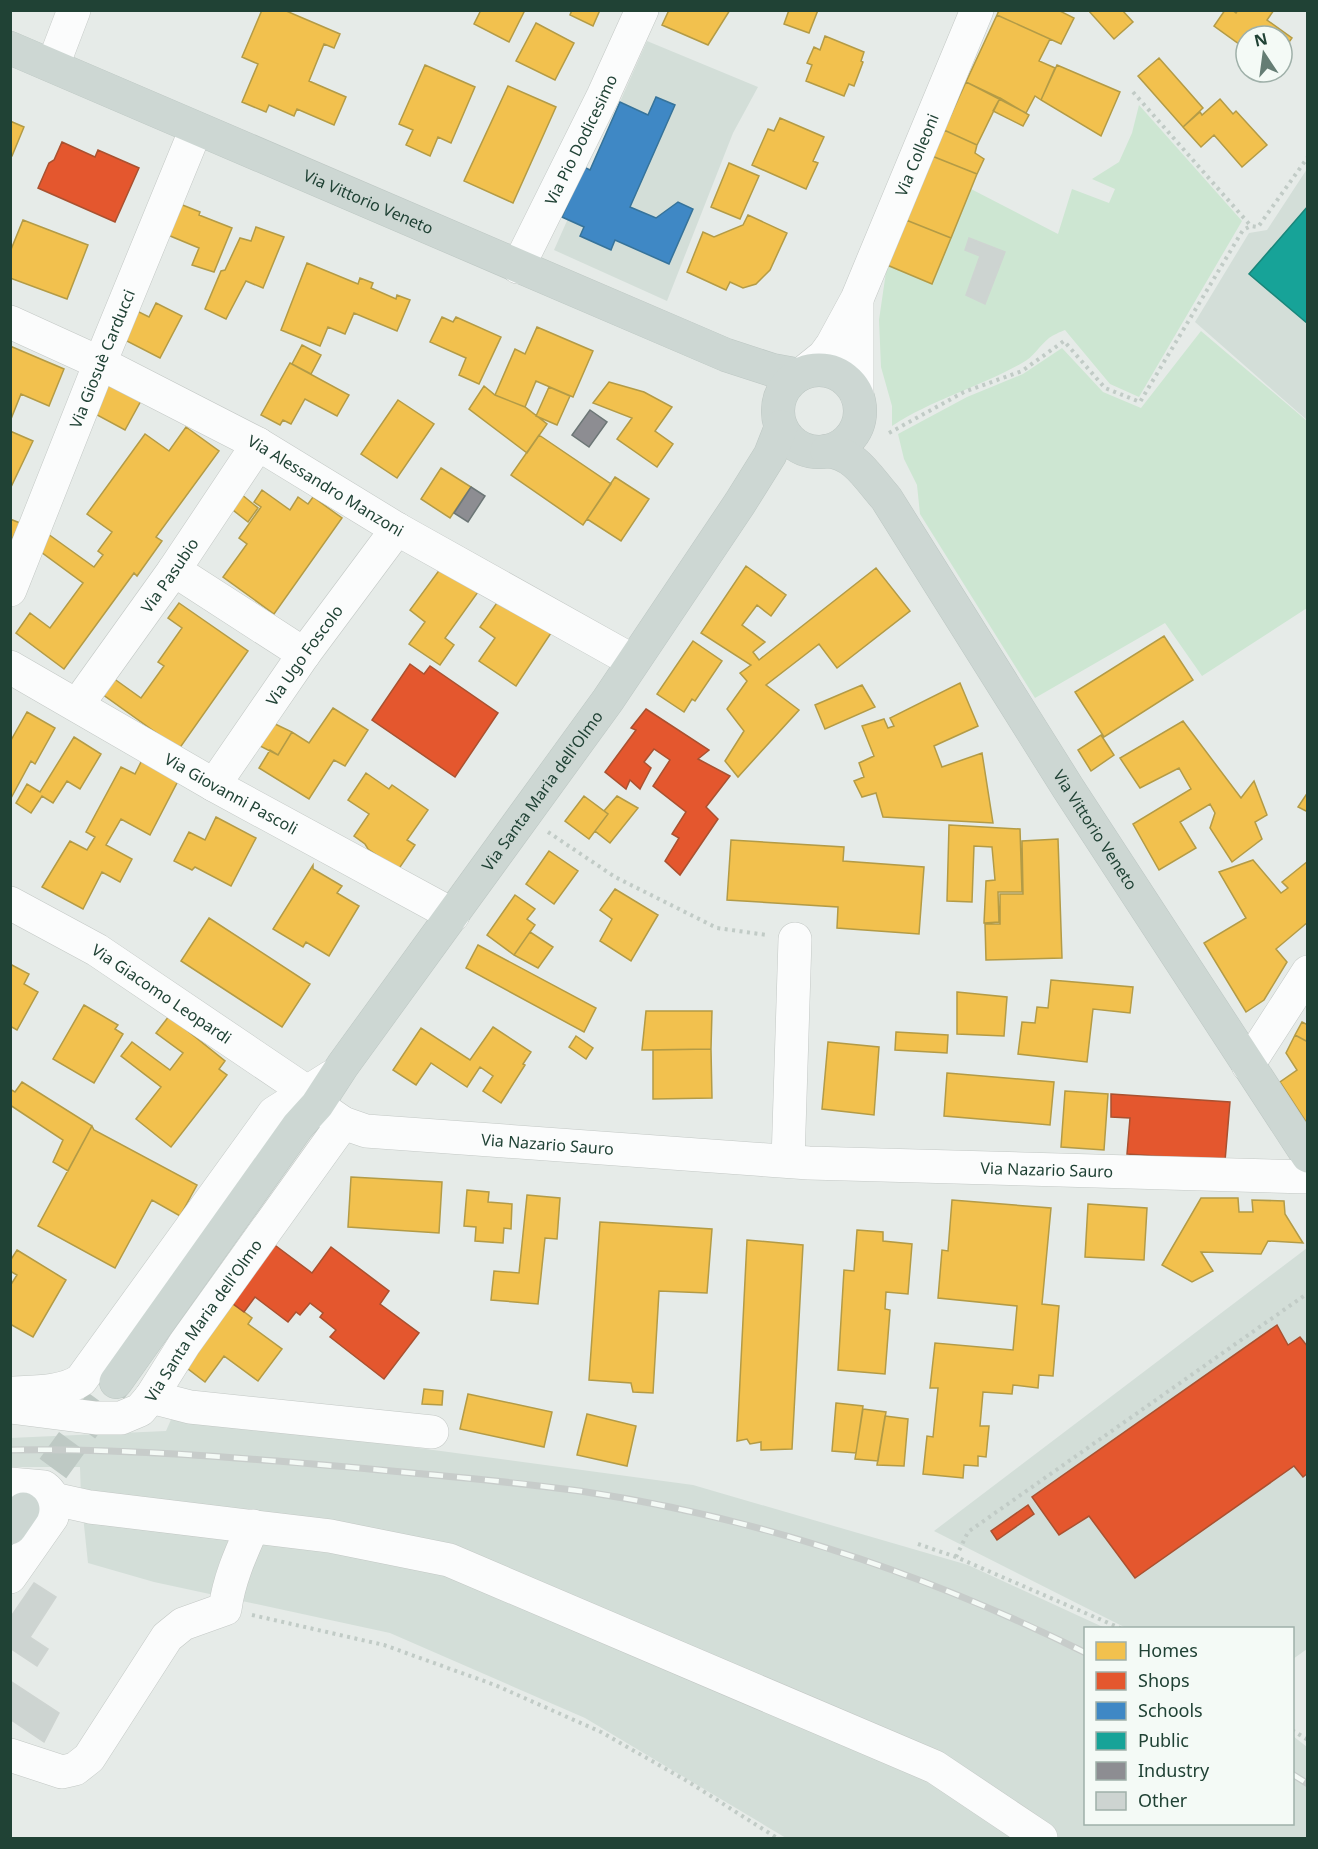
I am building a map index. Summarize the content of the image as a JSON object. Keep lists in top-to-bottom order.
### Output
{
  "streets": {
    "main road": ["Via Vittorio Veneto", "Via Santa Maria dell'Olmo"],
    "street": [
      "Via Pio Dodicesimo",
      "Via Colleoni",
      "Via Giosuè Carducci",
      "Via Alessandro Manzoni",
      "Via Pasubio",
      "Via Ugo Foscolo",
      "Via Giovanni Pascoli",
      "Via Giacomo Leopardi",
      "Via Nazario Sauro"
    ]
  },
  "crossings": [
    ["Via Pio Dodicesimo", "Via Vittorio Veneto"],
    ["Via Colleoni", "Via Vittorio Veneto"],
    ["Via Colleoni", "Via Santa Maria dell'Olmo"],
    ["Via Vittorio Veneto", "Via Giosuè Carducci"],
    ["Via Vittorio Veneto", "Via Santa Maria dell'Olmo"],
    ["Via Giosuè Carducci", "Via Alessandro Manzoni"],
    ["Via Alessandro Manzoni", "Via Pasubio"],
    ["Via Alessandro Manzoni", "Via Ugo Foscolo"],
    ["Via Alessandro Manzoni", "Via Santa Maria dell'Olmo"],
    ["Via Pasubio", "Via Giovanni Pascoli"],
    ["Via Ugo Foscolo", "Via Giovanni Pascoli"],
    ["Via Santa Maria dell'Olmo", "Via Giovanni Pascoli"],
    ["Via Santa Maria dell'Olmo", "Via Giacomo Leopardi"],
    ["Via Santa Maria dell'Olmo", "Via Nazario Sauro"],
    ["Via Giacomo Leopardi", "Via Nazario Sauro"]
  ],
  "legend": [
    "Homes",
    "Shops",
    "Schools",
    "Public",
    "Industry",
    "Other"
  ],
  "north": "top"
}
